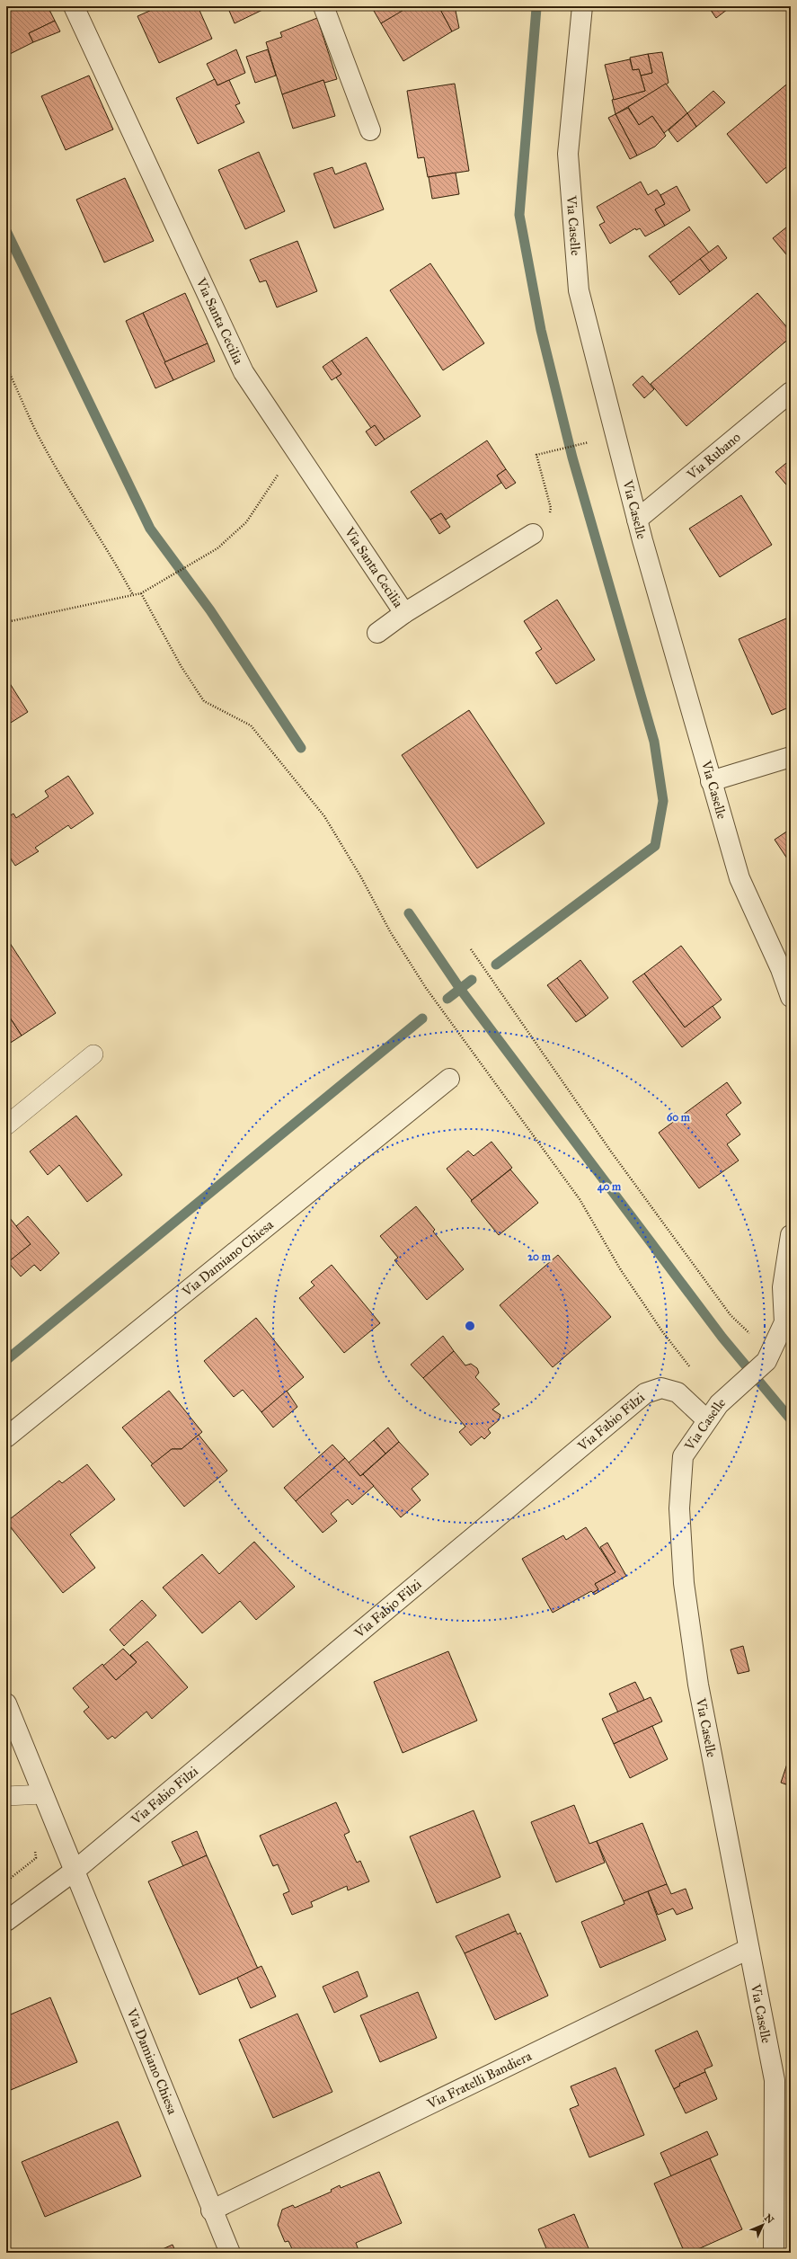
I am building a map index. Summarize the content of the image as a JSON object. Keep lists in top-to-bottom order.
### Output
{
  "streets": {
    "street": [
      "Via Caselle",
      "Via Santa Cecilia",
      "Via Rubano",
      "Via Damiano Chiesa",
      "Via Fabio Filzi",
      "Via Fratelli Bandiera"
    ]
  },
  "crossings": [
    ["Via Caselle", "Via Rubano"],
    ["Via Caselle", "Via Fabio Filzi"],
    ["Via Caselle", "Via Fratelli Bandiera"],
    ["Via Damiano Chiesa", "Via Fabio Filzi"],
    ["Via Damiano Chiesa", "Via Fratelli Bandiera"]
  ],
  "north": "top right",
  "rings": ["60 m", "40 m", "20 m"]
}
